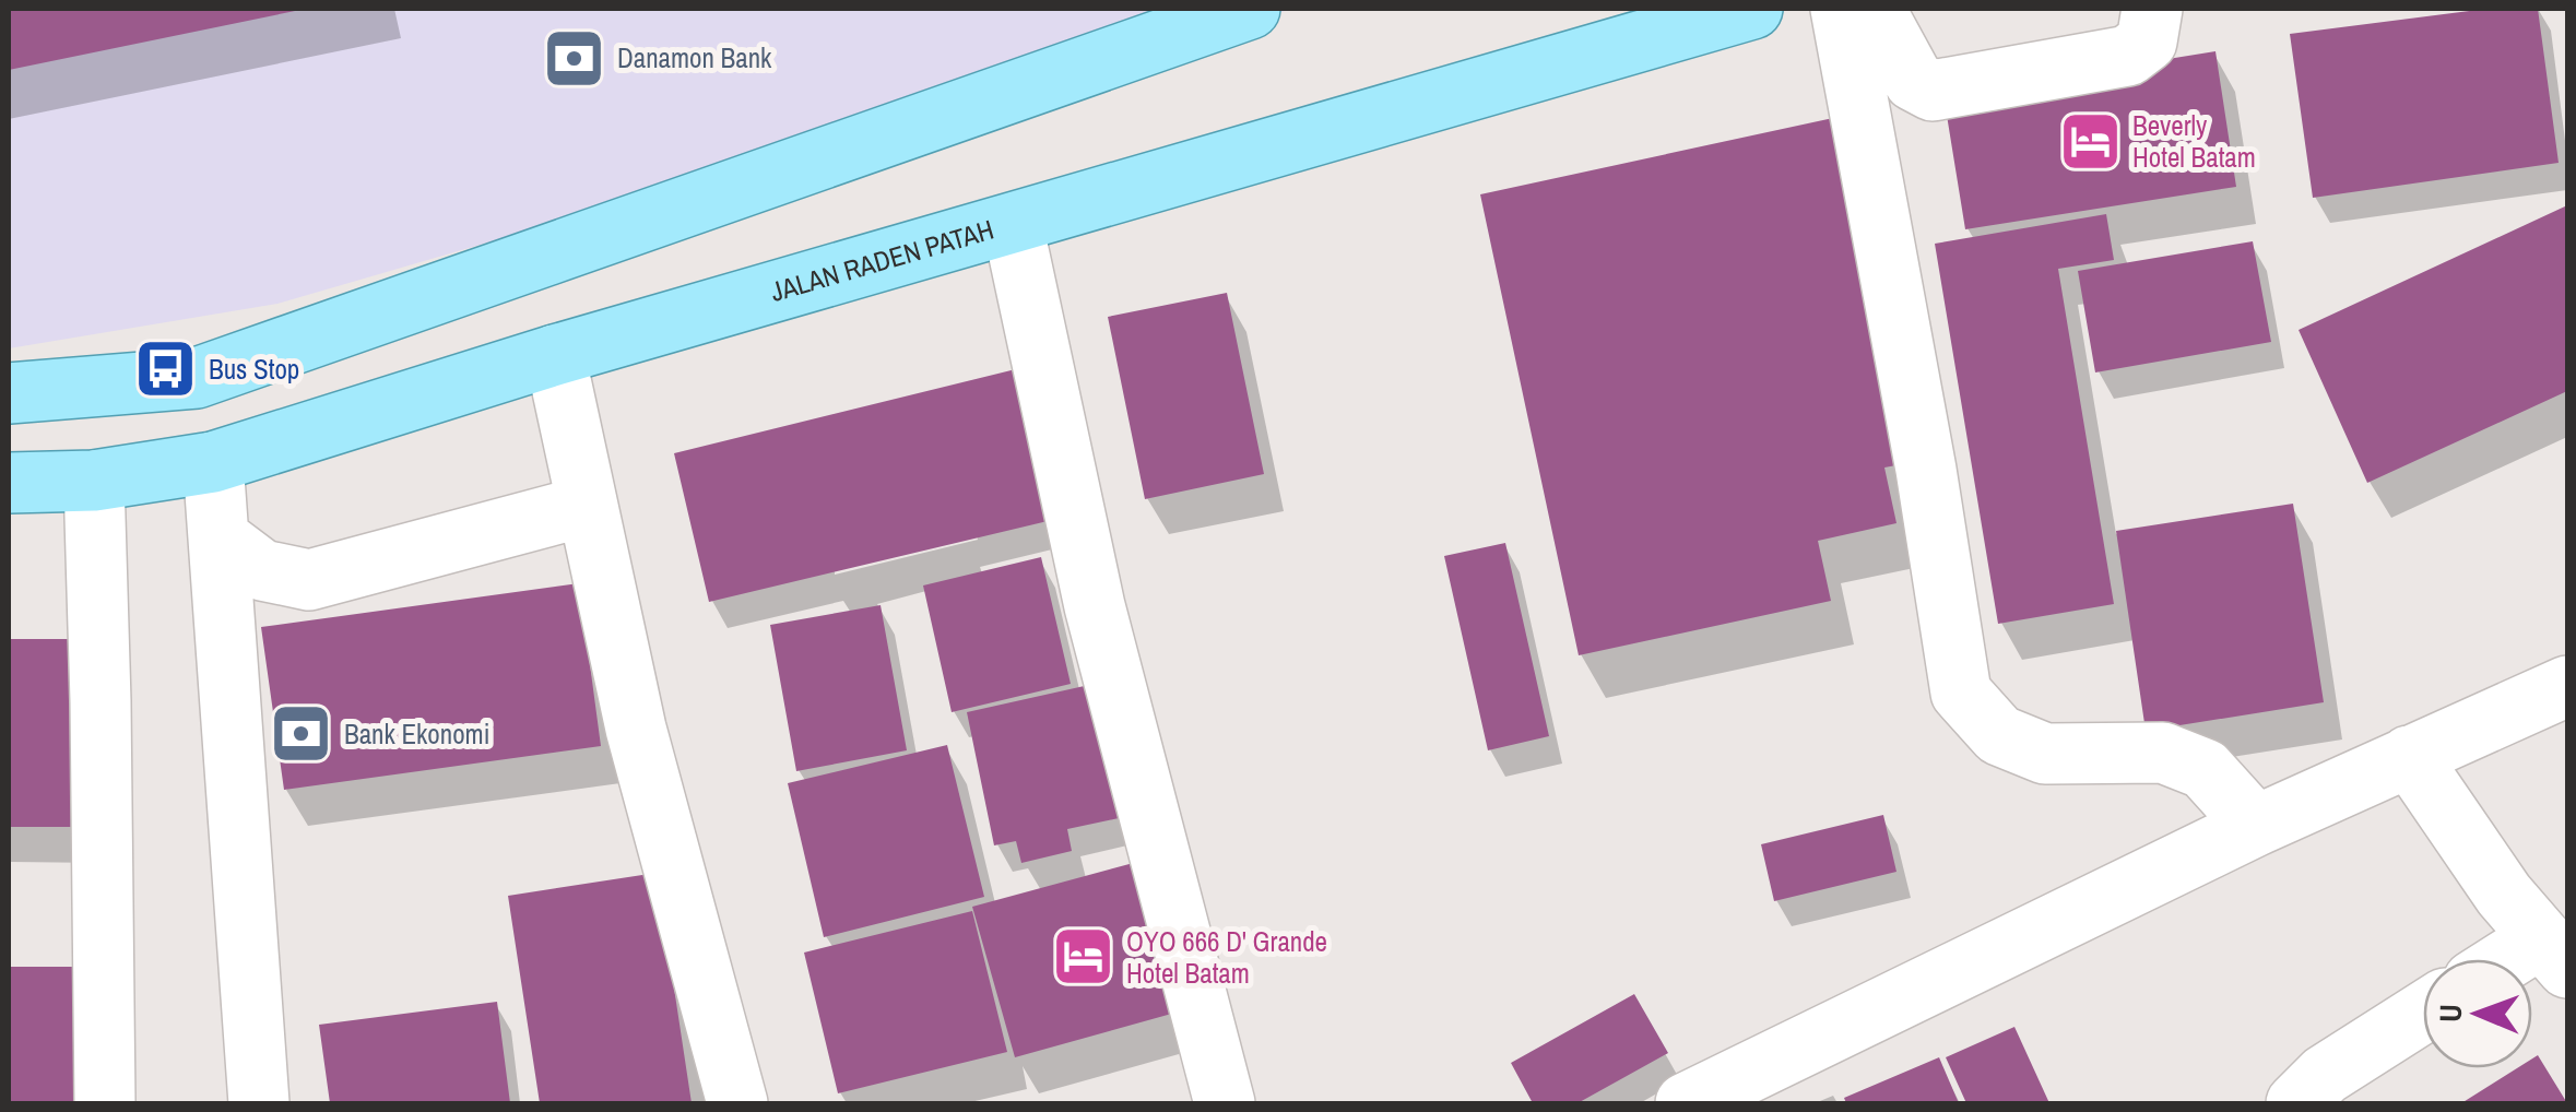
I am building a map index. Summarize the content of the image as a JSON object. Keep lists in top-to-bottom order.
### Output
{
  "streets": {
    "main road": ["JALAN RADEN PATAH"]
  },
  "places": {
    "bank": ["Danamon Bank", "Bank Ekonomi"],
    "hotel": ["Beverly Hotel Batam", "OYO 666 D' Grande Hotel Batam"],
    "bus stop": ["Bus Stop"]
  },
  "north": "left"
}
